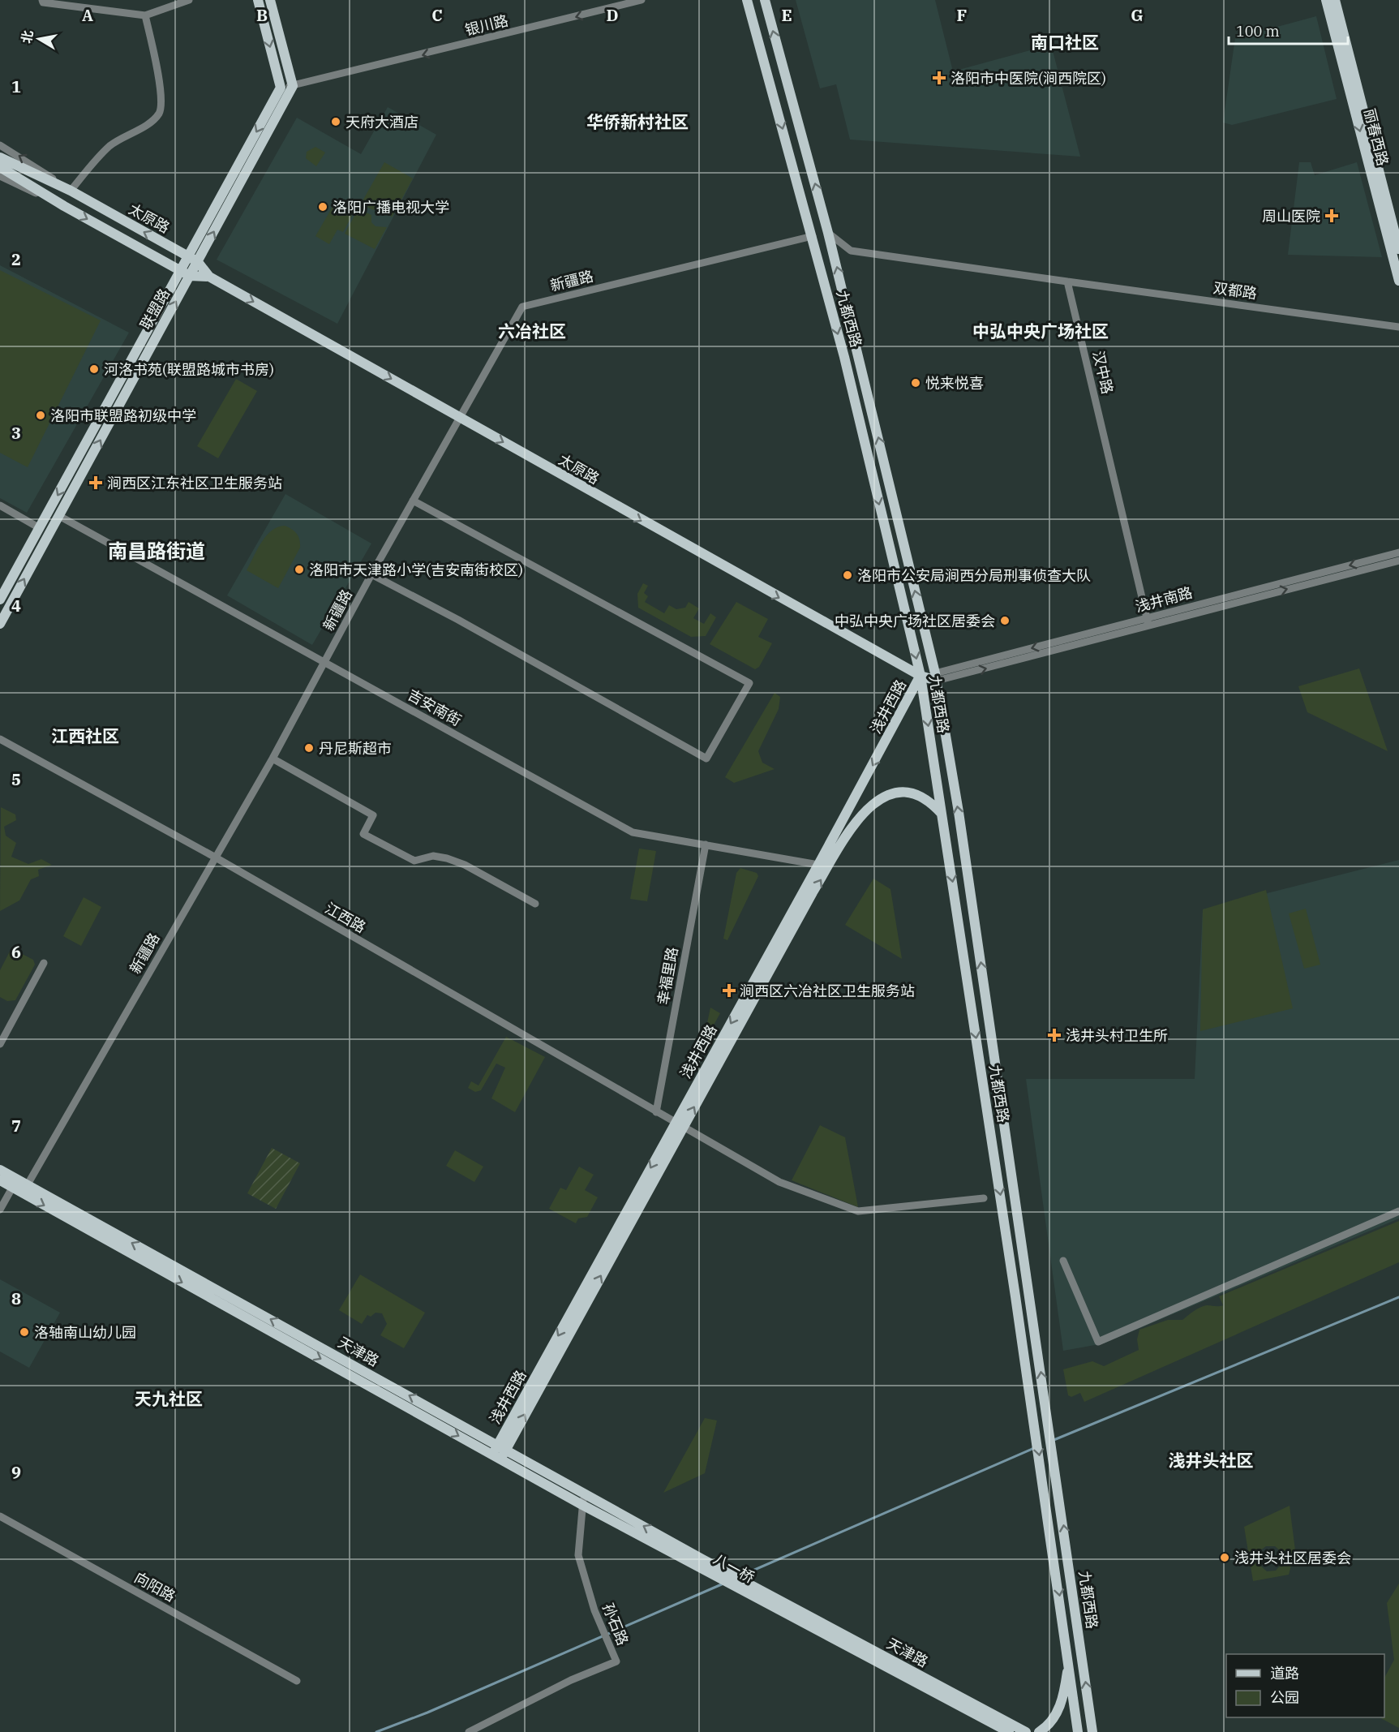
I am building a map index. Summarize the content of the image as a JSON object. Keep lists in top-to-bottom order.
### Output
{
  "streets": {
    "main road": [
      "丽春西路",
      "太原路",
      "联盟路",
      "九都西路",
      "浅井西路",
      "天津路",
      "八一桥"
    ],
    "street": [
      "银川路",
      "新疆路",
      "双都路",
      "汉中路",
      "浅井南路",
      "吉安南街",
      "江西路",
      "幸福里路",
      "向阳路",
      "孙石路"
    ]
  },
  "crossings": [
    ["银川路", "联盟路"],
    ["太原路", "新疆路"],
    ["太原路", "联盟路"],
    ["太原路", "九都西路"],
    ["太原路", "浅井南路"],
    ["太原路", "浅井西路"],
    ["新疆路", "九都西路"],
    ["新疆路", "吉安南街"],
    ["新疆路", "江西路"],
    ["新疆路", "天津路"],
    ["双都路", "汉中路"],
    ["联盟路", "吉安南街"],
    ["九都西路", "浅井南路"],
    ["九都西路", "浅井西路"],
    ["汉中路", "浅井南路"],
    ["浅井西路", "吉安南街"],
    ["浅井西路", "江西路"],
    ["浅井西路", "天津路"],
    ["吉安南街", "幸福里路"],
    ["江西路", "幸福里路"],
    ["天津路", "八一桥"],
    ["天津路", "孙石路"]
  ],
  "one_way": ["银川路"],
  "districts": [
    "南口社区",
    "华侨新村社区",
    "六冶社区",
    "中弘中央广场社区",
    "南昌路街道",
    "江西社区",
    "天九社区",
    "浅井头社区"
  ],
  "places": {
    "health": [
      "洛阳市中医院(涧西院区)",
      "周山医院",
      "涧西区江东社区卫生服务站",
      "涧西区六冶社区卫生服务站",
      "浅井头村卫生所"
    ],
    "other": [
      "天府大酒店",
      "洛阳广播电视大学",
      "河洛书苑(联盟路城市书房)",
      "悦来悦喜",
      "洛阳市联盟路初级中学",
      "洛阳市天津路小学(吉安南街校区)",
      "洛阳市公安局涧西分局刑事侦查大队",
      "中弘中央广场社区居委会",
      "丹尼斯超市",
      "洛轴南山幼儿园",
      "浅井头社区居委会"
    ]
  },
  "legend": ["道路", "公园"],
  "scale_bar": "100 m",
  "north": "left",
  "grid": {
    "columns": [
      "A",
      "B",
      "C",
      "D",
      "E",
      "F",
      "G"
    ],
    "rows": [
      "1",
      "2",
      "3",
      "4",
      "5",
      "6",
      "7",
      "8",
      "9"
    ]
  }
}
